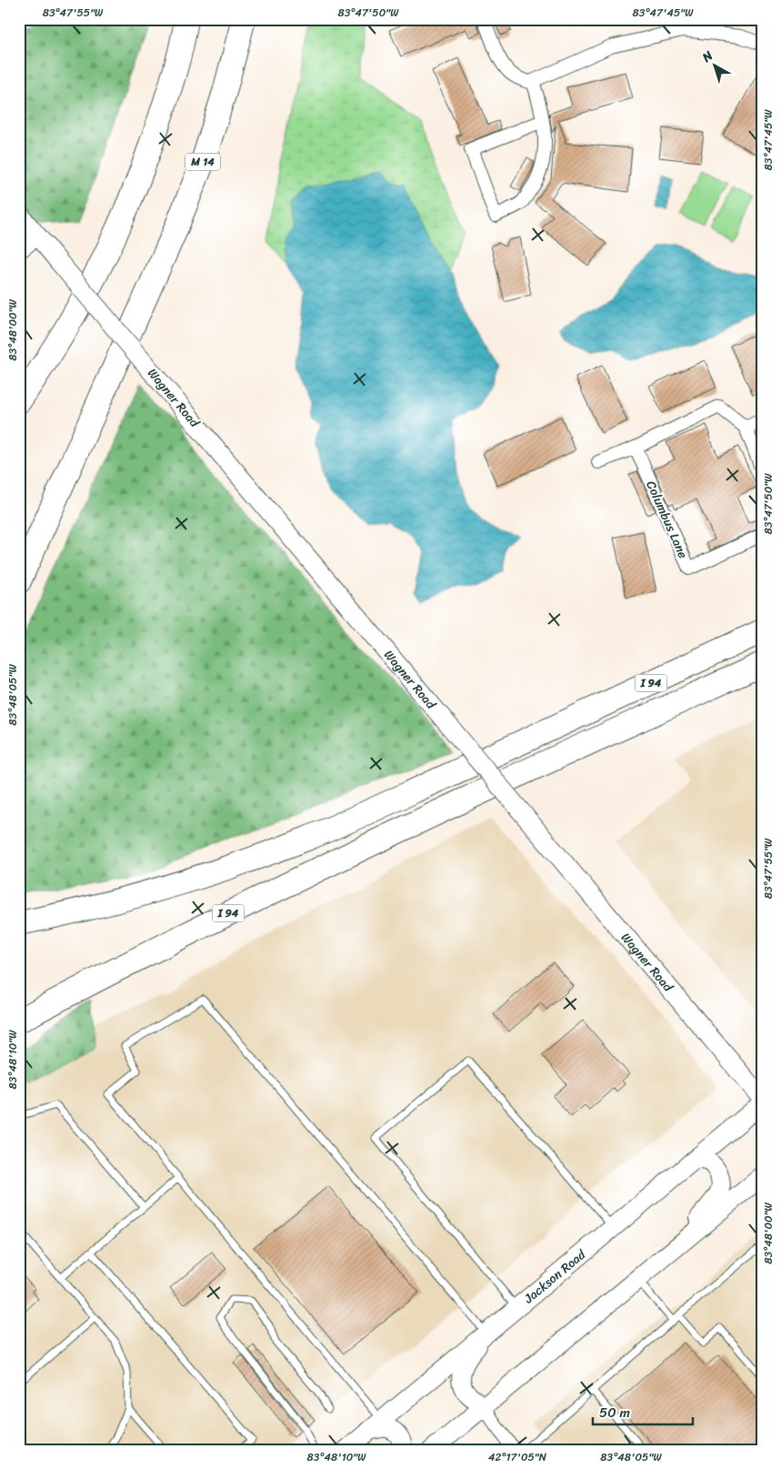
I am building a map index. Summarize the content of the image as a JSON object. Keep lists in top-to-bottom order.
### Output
{
  "streets": {
    "highway": ["M 14", "I 94"],
    "main road": ["Wagner Road", "Jackson Road"],
    "street": ["Columbus Lane"]
  },
  "scale_bar": "50 m",
  "north": "top left",
  "coordinates": [
    "83°47'55\"W",
    "83°47'50\"W",
    "83°47'45\"W",
    "83°48'00\"W",
    "83°48'05\"W",
    "83°48'10\"W",
    "42°17'05\"N"
  ]
}
